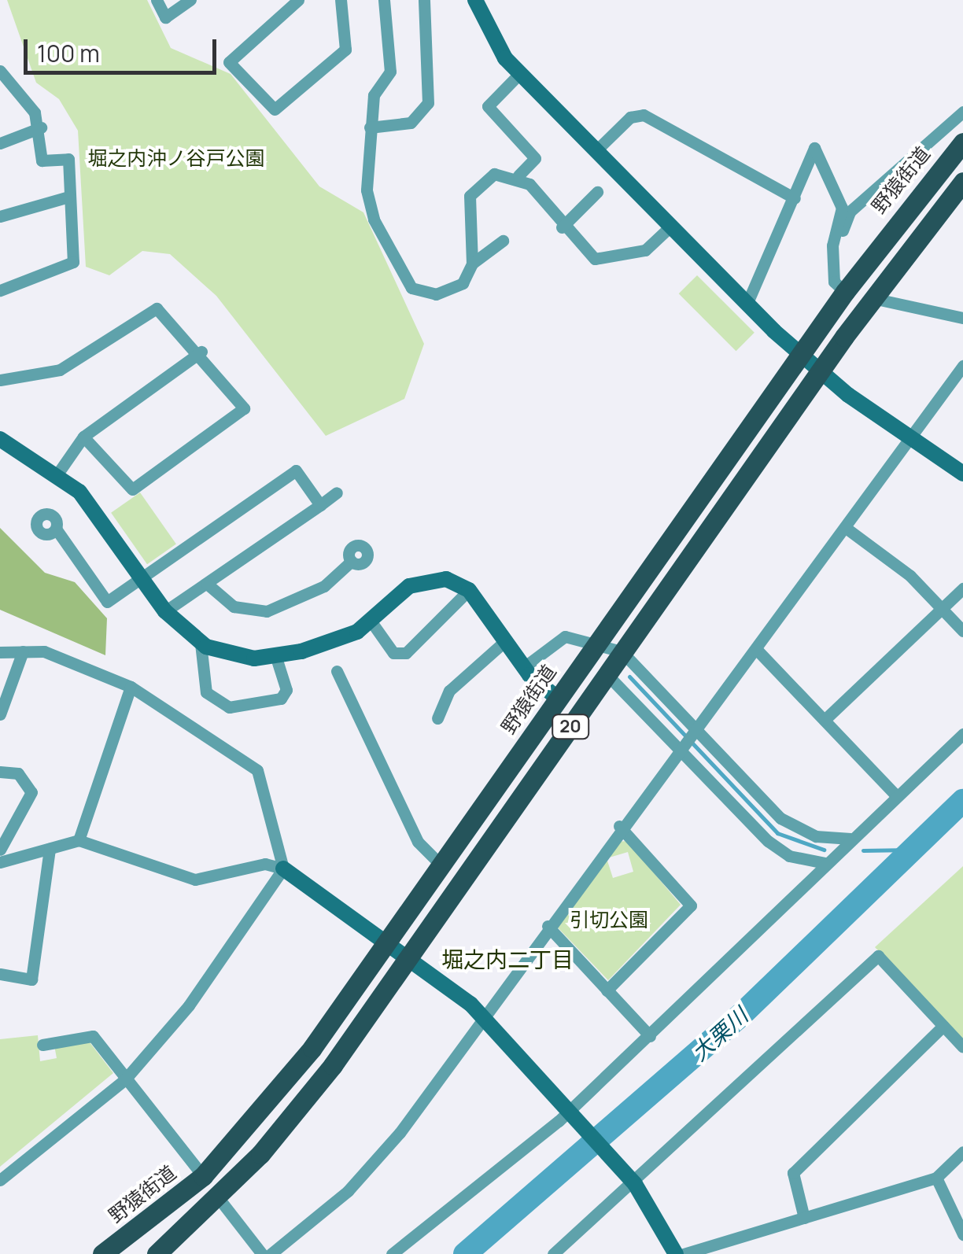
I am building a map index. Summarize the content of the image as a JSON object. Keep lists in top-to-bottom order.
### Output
{
  "streets": {
    "main road": ["野猿街道", "20"]
  },
  "districts": ["堀之内二丁目"],
  "water": ["大栗川"],
  "parks": ["堀之内沖ノ谷戸公園", "引切公園"],
  "scale_bar": "100 m"
}
